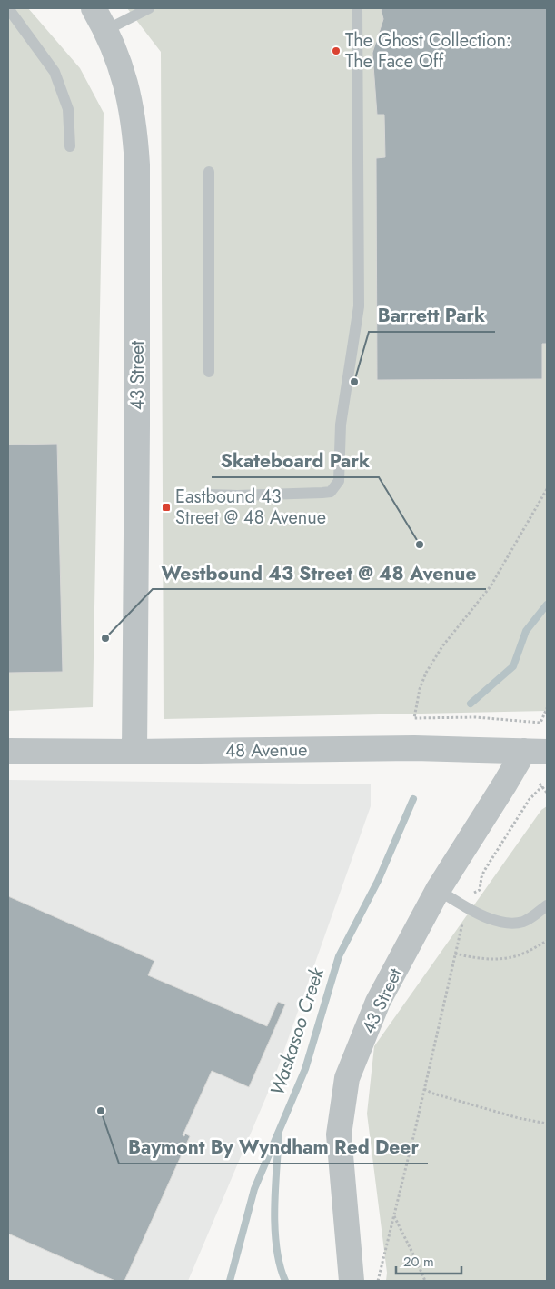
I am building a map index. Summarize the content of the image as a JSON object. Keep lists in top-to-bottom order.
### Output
{
  "streets": {
    "street": ["43 Street", "48 Avenue"]
  },
  "crossings": [
    ["43 Street", "48 Avenue"]
  ],
  "water": ["Waskasoo Creek"],
  "places": {
    "other": [
      "The Ghost Collection: The Face Off",
      "Barrett Park",
      "Skateboard Park",
      "Westbound 43 Street @ 48 Avenue",
      "Baymont By Wyndham Red Deer"
    ],
    "transit": ["Eastbound 43 Street @ 48 Avenue"]
  },
  "scale_bar": "20 m"
}
